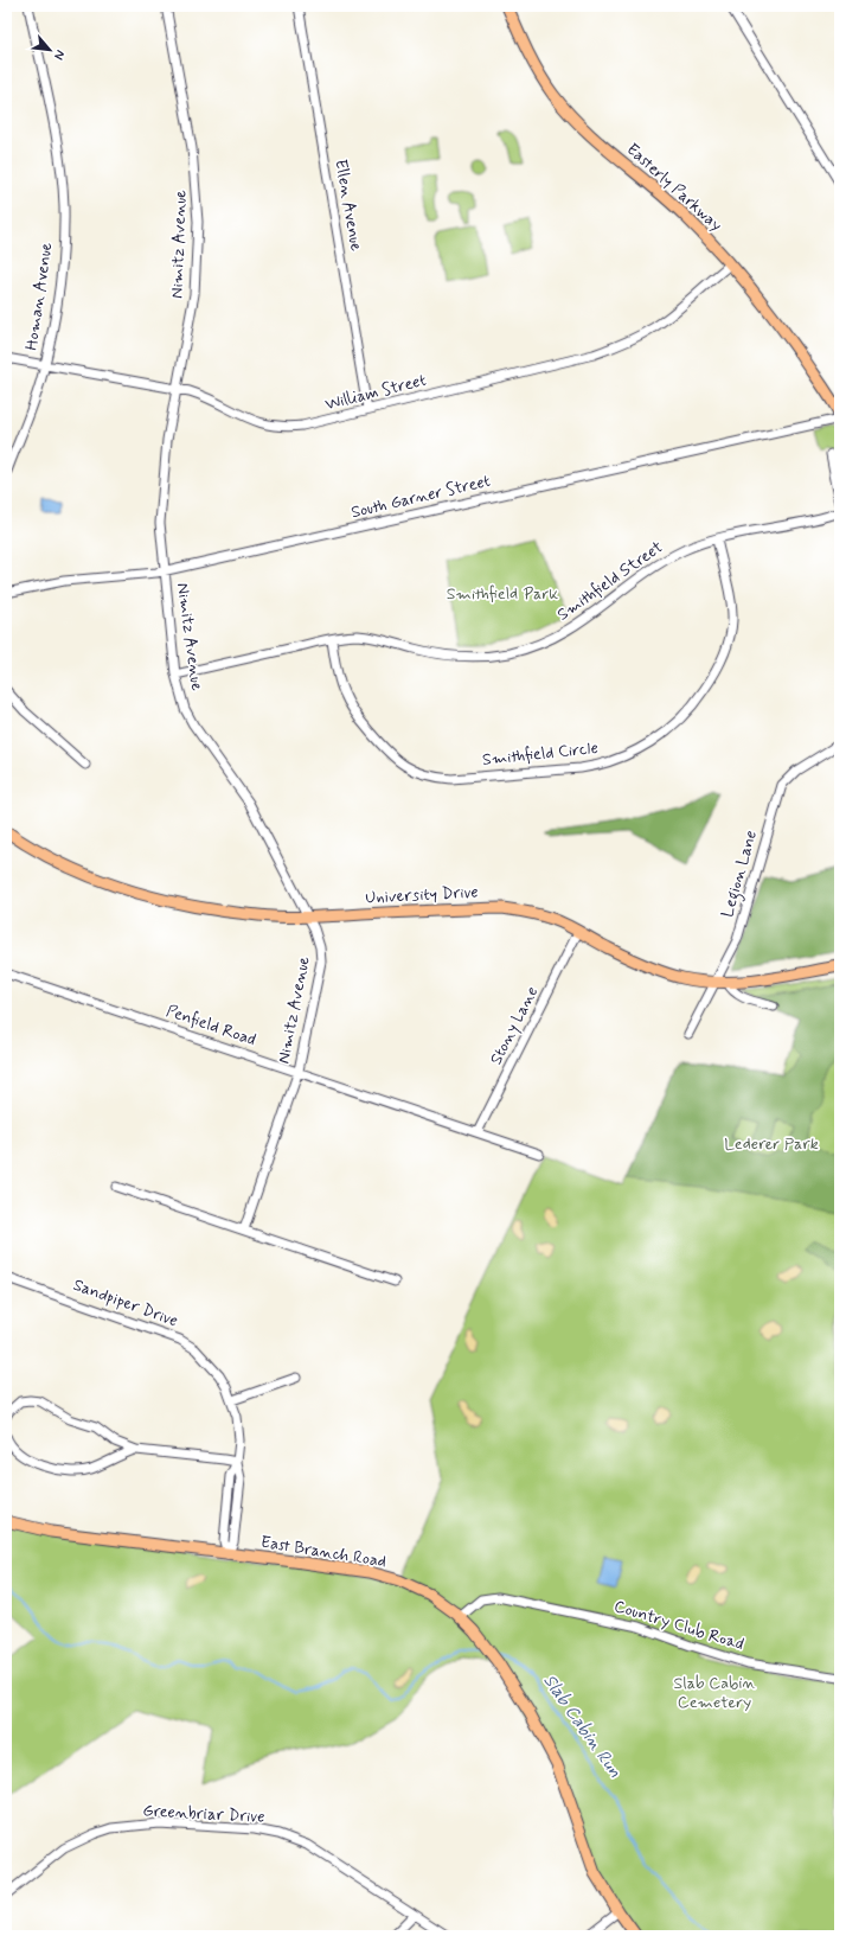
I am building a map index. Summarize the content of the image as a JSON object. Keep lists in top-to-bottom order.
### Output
{
  "streets": {
    "main road": ["Easterly Parkway", "University Drive", "East Branch Road"],
    "street": [
      "Ellen Avenue",
      "Nimitz Avenue",
      "Homan Avenue",
      "William Street",
      "South Garner Street",
      "Smithfield Street",
      "Smithfield Circle",
      "Legion Lane",
      "Penfield Road",
      "Stony Lane",
      "Sandpiper Drive",
      "Country Club Road",
      "Greenbriar Drive"
    ]
  },
  "crossings": [
    ["Easterly Parkway", "William Street"],
    ["Ellen Avenue", "William Street"],
    ["Nimitz Avenue", "William Street"],
    ["Nimitz Avenue", "South Garner Street"],
    ["Nimitz Avenue", "Smithfield Street"],
    ["Nimitz Avenue", "University Drive"],
    ["Nimitz Avenue", "Penfield Road"],
    ["Homan Avenue", "William Street"],
    ["Smithfield Street", "Smithfield Circle"],
    ["Legion Lane", "University Drive"],
    ["University Drive", "Stony Lane"],
    ["Penfield Road", "Stony Lane"],
    ["Sandpiper Drive", "East Branch Road"],
    ["East Branch Road", "Country Club Road"]
  ],
  "water": ["Slab Cabin Run"],
  "parks": ["Smithfield Park", "Lederer Park", "Slab Cabin Cemetery"],
  "north": "bottom right"
}
